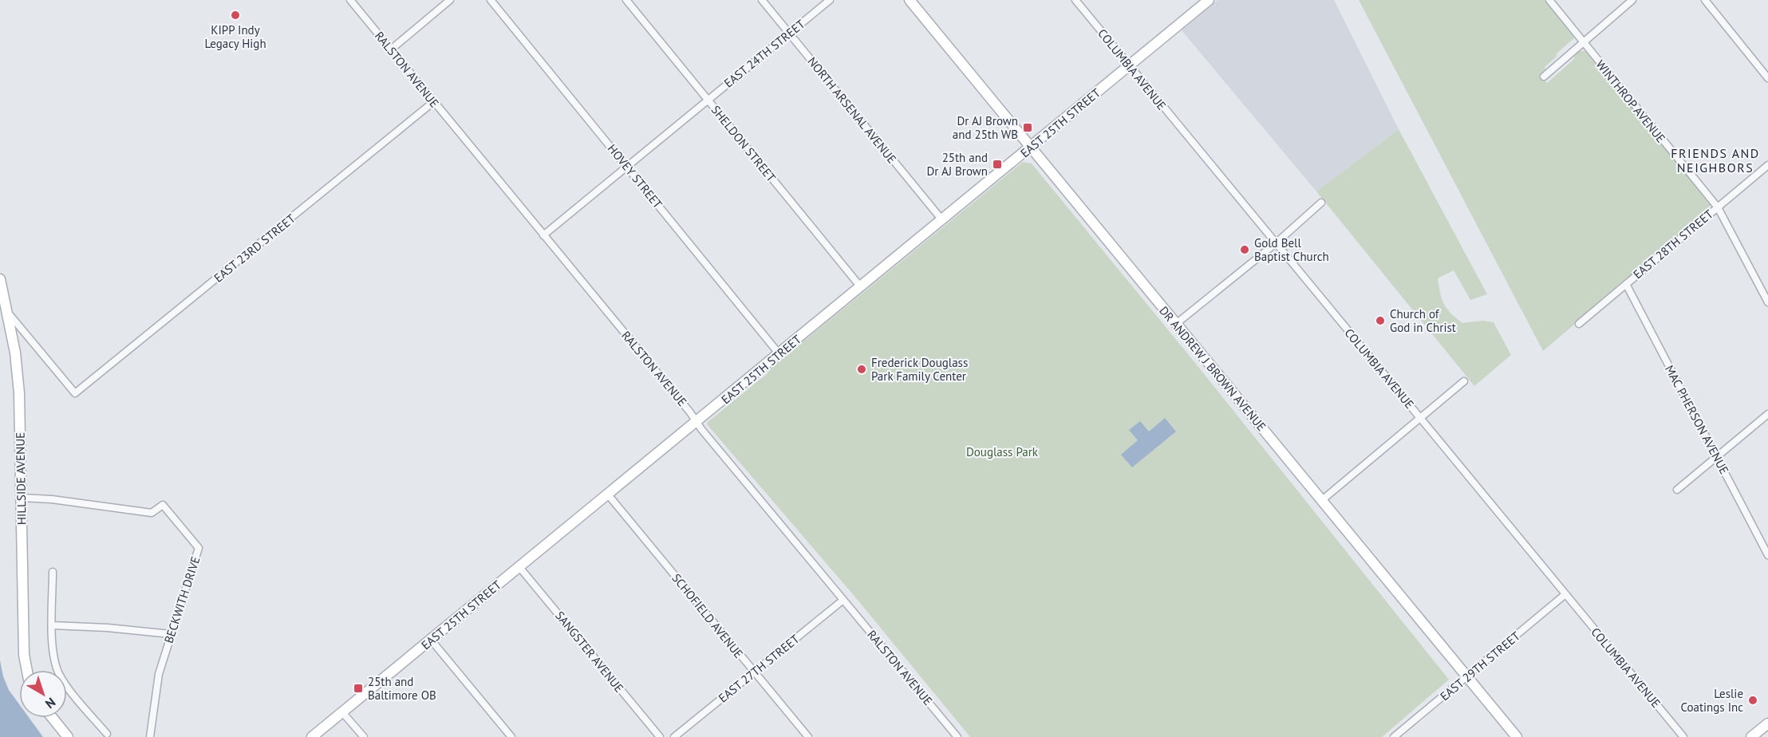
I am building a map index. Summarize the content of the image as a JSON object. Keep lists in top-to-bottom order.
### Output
{
  "streets": {
    "street": [
      "EAST 24TH STREET",
      "RALSTON AVENUE",
      "COLUMBIA AVENUE",
      "WINTHROP AVENUE",
      "NORTH ARSENAL AVENUE",
      "EAST 25TH STREET",
      "SHELDON STREET",
      "HOVEY STREET",
      "EAST 28TH STREET",
      "EAST 23RD STREET",
      "DR ANDREW J BROWN AVENUE",
      "MAC PHERSON AVENUE",
      "HILLSIDE AVENUE",
      "BECKWITH DRIVE",
      "SCHOFIELD AVENUE",
      "SANGSTER AVENUE",
      "EAST 29TH STREET",
      "EAST 27TH STREET"
    ]
  },
  "crossings": [
    ["EAST 24TH STREET", "RALSTON AVENUE"],
    ["EAST 24TH STREET", "NORTH ARSENAL AVENUE"],
    ["EAST 24TH STREET", "SHELDON STREET"],
    ["EAST 24TH STREET", "HOVEY STREET"],
    ["RALSTON AVENUE", "EAST 25TH STREET"],
    ["RALSTON AVENUE", "EAST 23RD STREET"],
    ["RALSTON AVENUE", "EAST 27TH STREET"],
    ["COLUMBIA AVENUE", "EAST 25TH STREET"],
    ["COLUMBIA AVENUE", "EAST 29TH STREET"],
    ["WINTHROP AVENUE", "EAST 28TH STREET"],
    ["NORTH ARSENAL AVENUE", "EAST 25TH STREET"],
    ["EAST 25TH STREET", "SHELDON STREET"],
    ["EAST 25TH STREET", "HOVEY STREET"],
    ["EAST 25TH STREET", "DR ANDREW J BROWN AVENUE"],
    ["EAST 25TH STREET", "SCHOFIELD AVENUE"],
    ["EAST 25TH STREET", "SANGSTER AVENUE"],
    ["EAST 28TH STREET", "MAC PHERSON AVENUE"],
    ["EAST 23RD STREET", "HILLSIDE AVENUE"],
    ["DR ANDREW J BROWN AVENUE", "EAST 29TH STREET"],
    ["HILLSIDE AVENUE", "BECKWITH DRIVE"],
    ["SCHOFIELD AVENUE", "EAST 27TH STREET"]
  ],
  "districts": ["FRIENDS AND NEIGHBORS"],
  "parks": ["Douglass Park"],
  "places": {
    "other": [
      "KIPP Indy Legacy High",
      "Gold Bell Baptist Church",
      "Church of God in Christ",
      "Frederick Douglass Park Family Center",
      "Leslie Coatings Inc"
    ],
    "transit": ["Dr AJ Brown and 25th WB", "25th and Dr AJ Brown", "25th and Baltimore OB"]
  },
  "north": "bottom right"
}
